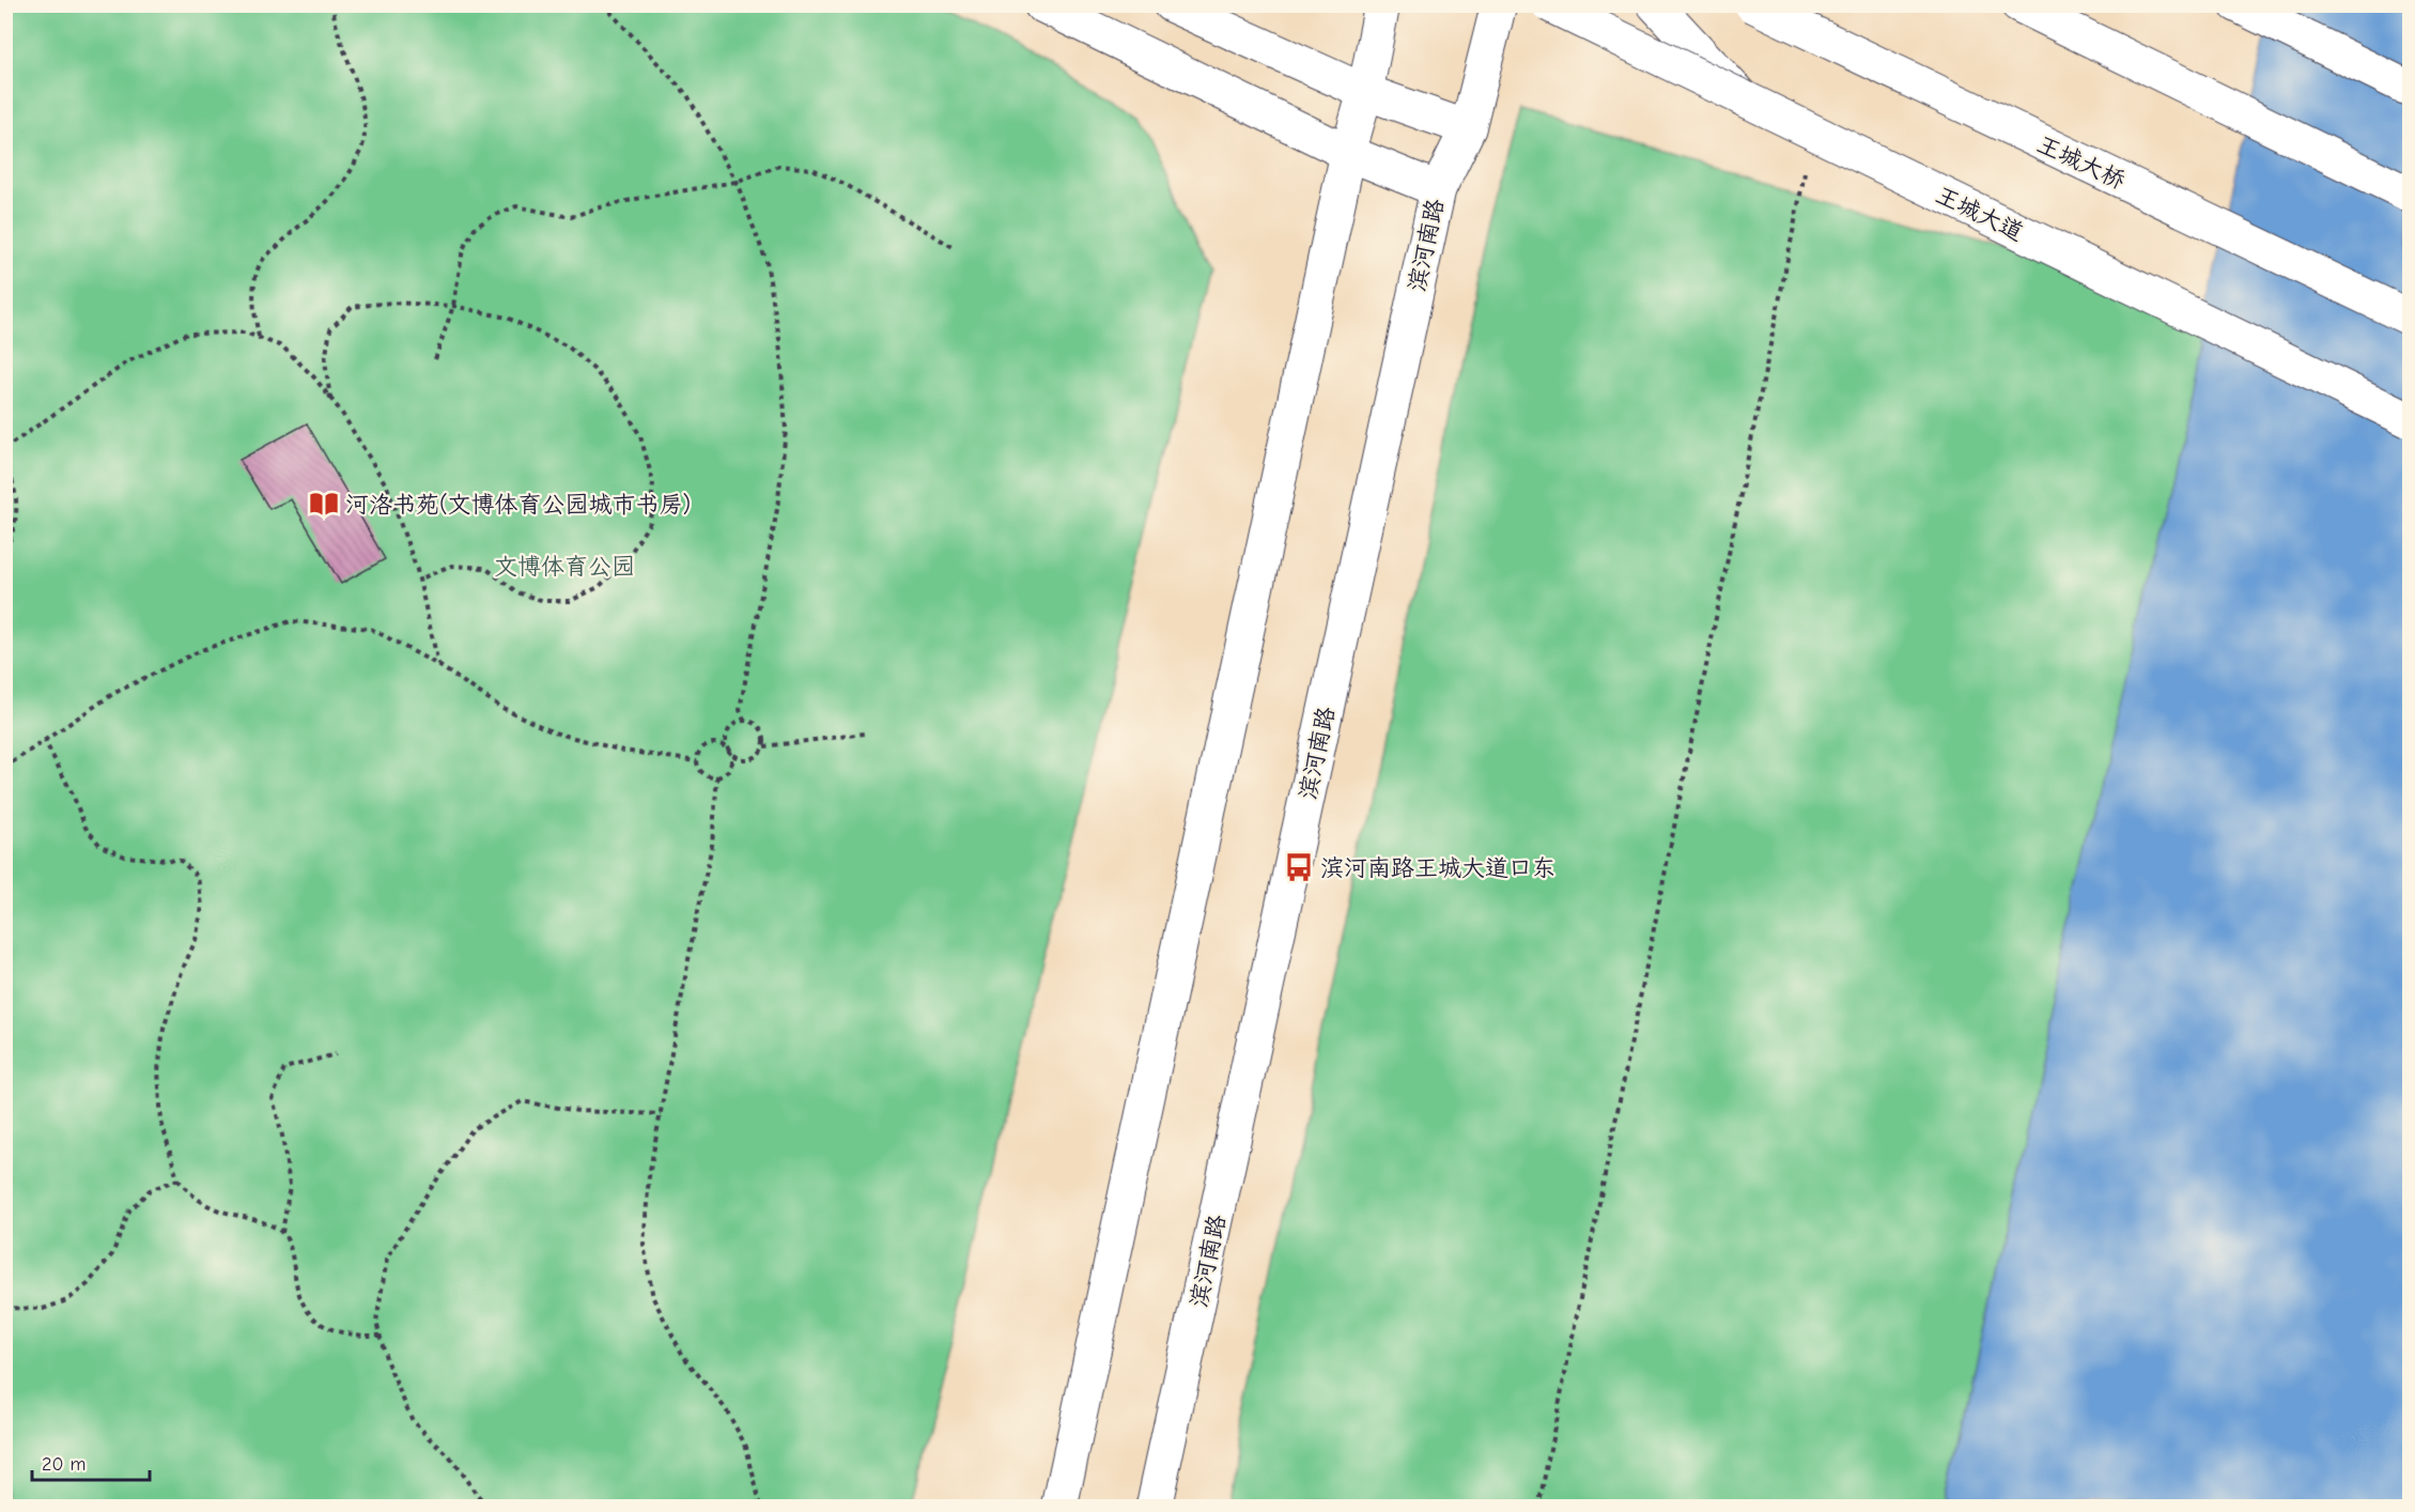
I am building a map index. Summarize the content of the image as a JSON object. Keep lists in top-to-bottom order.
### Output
{
  "streets": {
    "main road": ["王城大桥", "王城大道", "滨河南路"]
  },
  "parks": ["文博体育公园"],
  "places": {
    "library": ["河洛书苑(文博体育公园城市书房)"],
    "bus stop": ["滨河南路王城大道口东"]
  },
  "scale_bar": "20 m"
}
